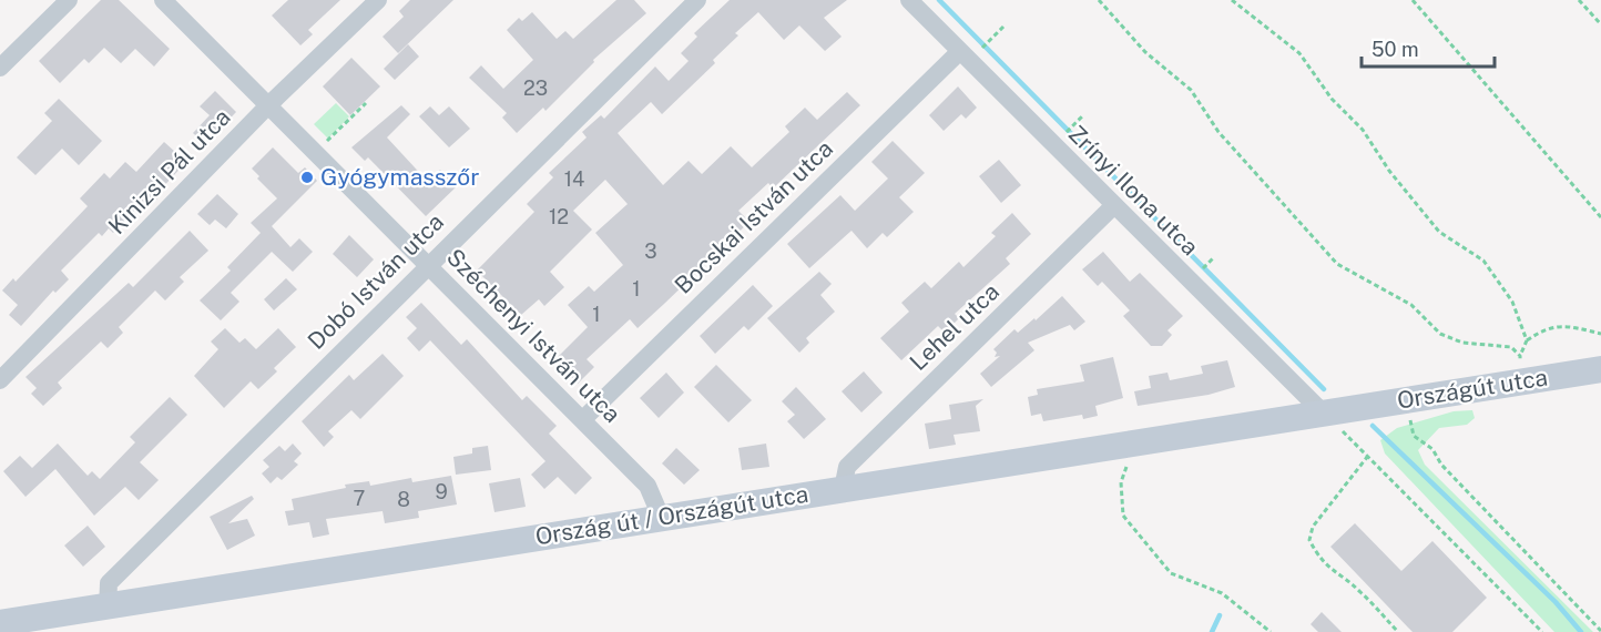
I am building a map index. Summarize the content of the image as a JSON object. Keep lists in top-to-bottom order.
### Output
{
  "streets": {
    "main road": ["Országút utca", "Ország út / Országút utca"],
    "street": [
      "Kinizsi Pál utca",
      "Zrínyi Ilona utca",
      "Bocskai István utca",
      "Dobó István utca",
      "Lehel utca",
      "Széchenyi István utca"
    ]
  },
  "crossings": [
    ["Kinizsi Pál utca", "Széchenyi István utca"],
    ["Zrínyi Ilona utca", "Bocskai István utca"],
    ["Zrínyi Ilona utca", "Lehel utca"],
    ["Zrínyi Ilona utca", "Országút utca"],
    ["Zrínyi Ilona utca", "Ország út / Országút utca"],
    ["Bocskai István utca", "Széchenyi István utca"],
    ["Dobó István utca", "Széchenyi István utca"],
    ["Dobó István utca", "Ország út / Országút utca"],
    ["Lehel utca", "Ország út / Országút utca"],
    ["Széchenyi István utca", "Ország út / Országút utca"],
    ["Országút utca", "Ország út / Országút utca"]
  ],
  "places": ["Gyógymasszőr"],
  "house_numbers": [
    "23",
    "14",
    "12",
    "3",
    "1",
    "1",
    "9",
    "7",
    "8"
  ],
  "scale_bar": "50 m"
}
